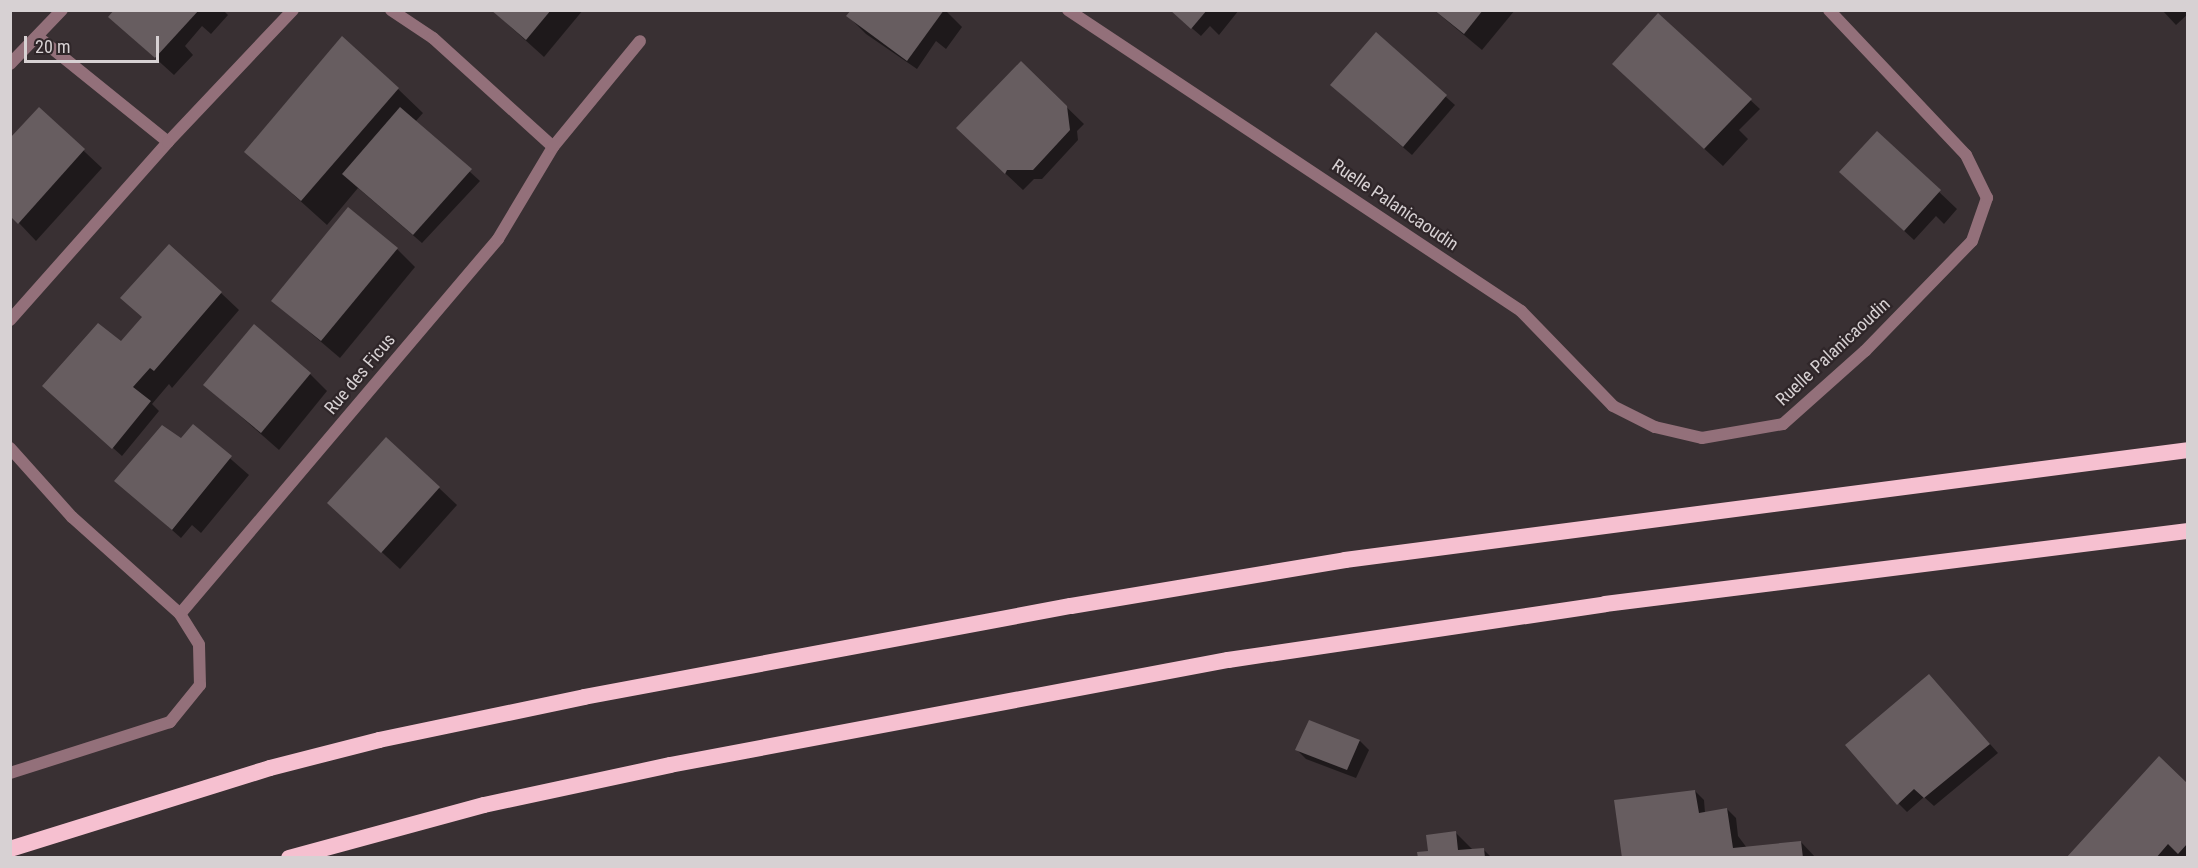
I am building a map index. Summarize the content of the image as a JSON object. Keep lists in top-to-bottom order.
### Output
{
  "streets": {
    "street": ["Ruelle Palanicaoudin", "Rue des Ficus"]
  },
  "scale_bar": "20 m"
}
